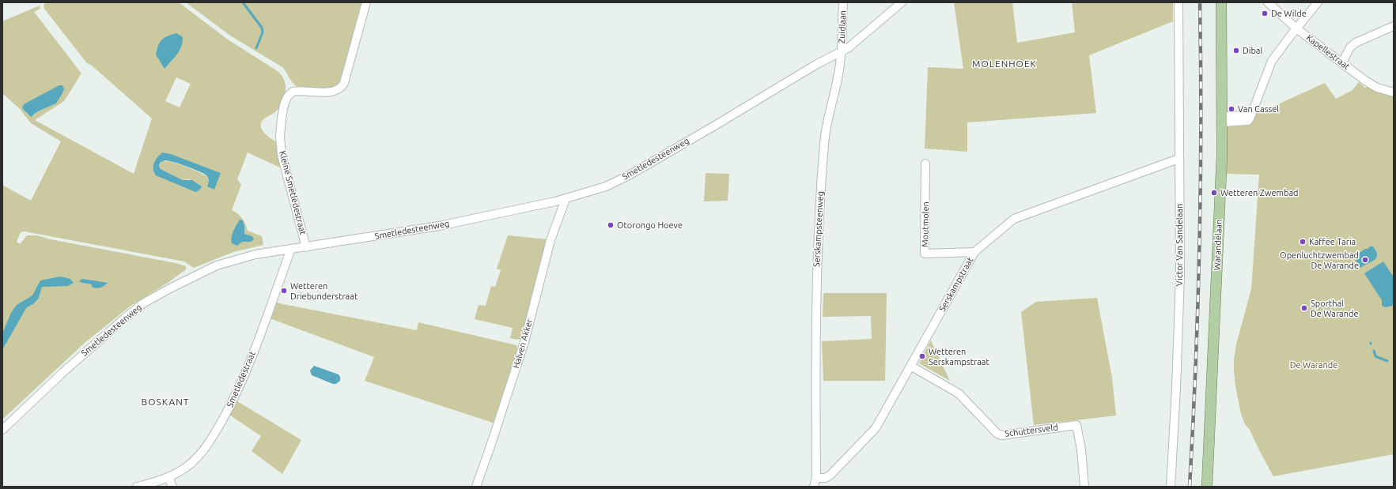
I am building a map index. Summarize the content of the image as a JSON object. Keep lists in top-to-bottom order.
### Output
{
  "streets": {
    "main road": ["Warandelaan"],
    "street": [
      "Zuidlaan",
      "Kapellestraat",
      "Smetledesteenweg",
      "Kleine Smetledestraat",
      "Moutmolen",
      "Serskampsteenweg",
      "Victor Van Sandelaan",
      "Serskampstraat",
      "Halven Akker",
      "Smetledestraat",
      "Schuttersveld"
    ]
  },
  "crossings": [
    ["Zuidlaan", "Smetledesteenweg"],
    ["Zuidlaan", "Serskampsteenweg"],
    ["Smetledesteenweg", "Kleine Smetledestraat"],
    ["Smetledesteenweg", "Serskampsteenweg"],
    ["Smetledesteenweg", "Halven Akker"],
    ["Smetledesteenweg", "Smetledestraat"],
    ["Moutmolen", "Serskampstraat"],
    ["Serskampsteenweg", "Serskampstraat"],
    ["Victor Van Sandelaan", "Serskampstraat"],
    ["Serskampstraat", "Schuttersveld"]
  ],
  "districts": ["MOLENHOEK", "BOSKANT"],
  "parks": ["De Warande"],
  "places": [
    "De Wilde",
    "Dibal",
    "Van Cassel",
    "Wetteren Zwembad",
    "Otorongo Hoeve",
    "Kaffee Taria",
    "Openluchtzwembad De Warande",
    "Wetteren Driebunderstraat",
    "Sporthal De Warande",
    "Wetteren Serskampstraat"
  ]
}
